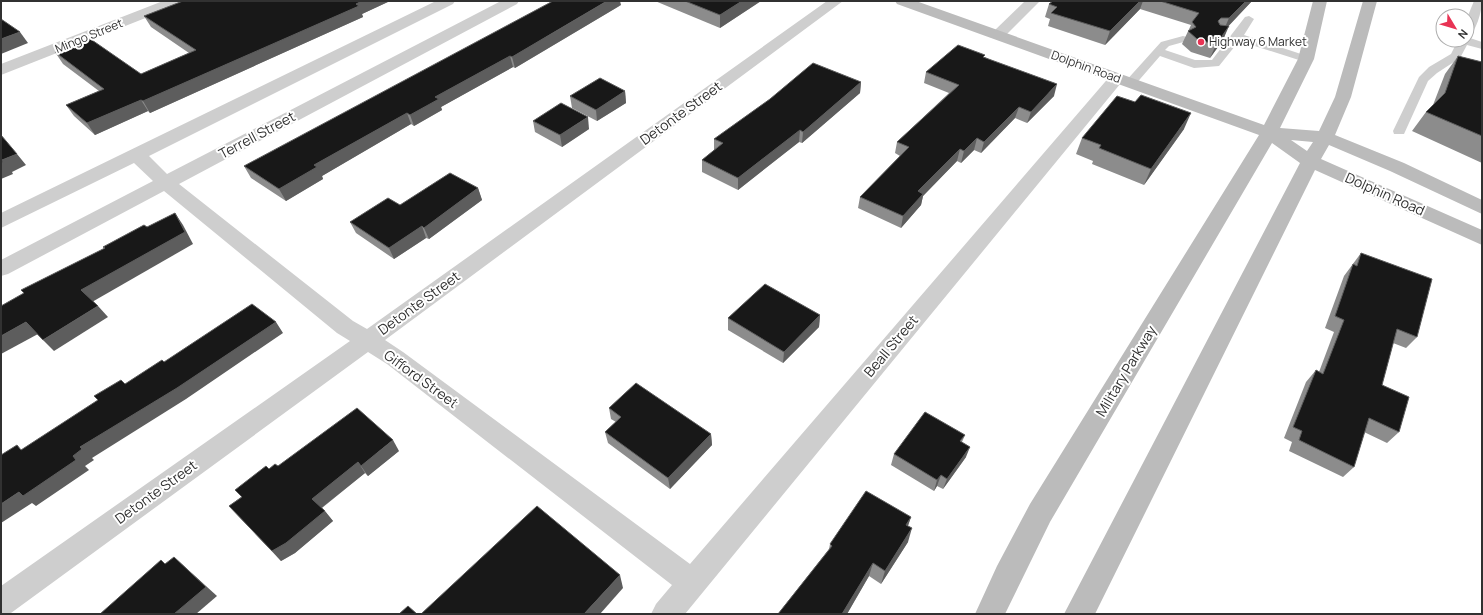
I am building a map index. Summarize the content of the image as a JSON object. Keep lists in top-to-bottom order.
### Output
{
  "streets": {
    "main road": ["Dolphin Road", "Military Parkway"],
    "street": [
      "Mingo Street",
      "Detonte Street",
      "Terrell Street",
      "Beall Street",
      "Gifford Street"
    ]
  },
  "crossings": [
    ["Dolphin Road", "Beall Street"],
    ["Dolphin Road", "Military Parkway"],
    ["Detonte Street", "Gifford Street"],
    ["Terrell Street", "Gifford Street"],
    ["Beall Street", "Gifford Street"]
  ],
  "places": ["Highway 6 Market"],
  "north": "bottom right"
}
